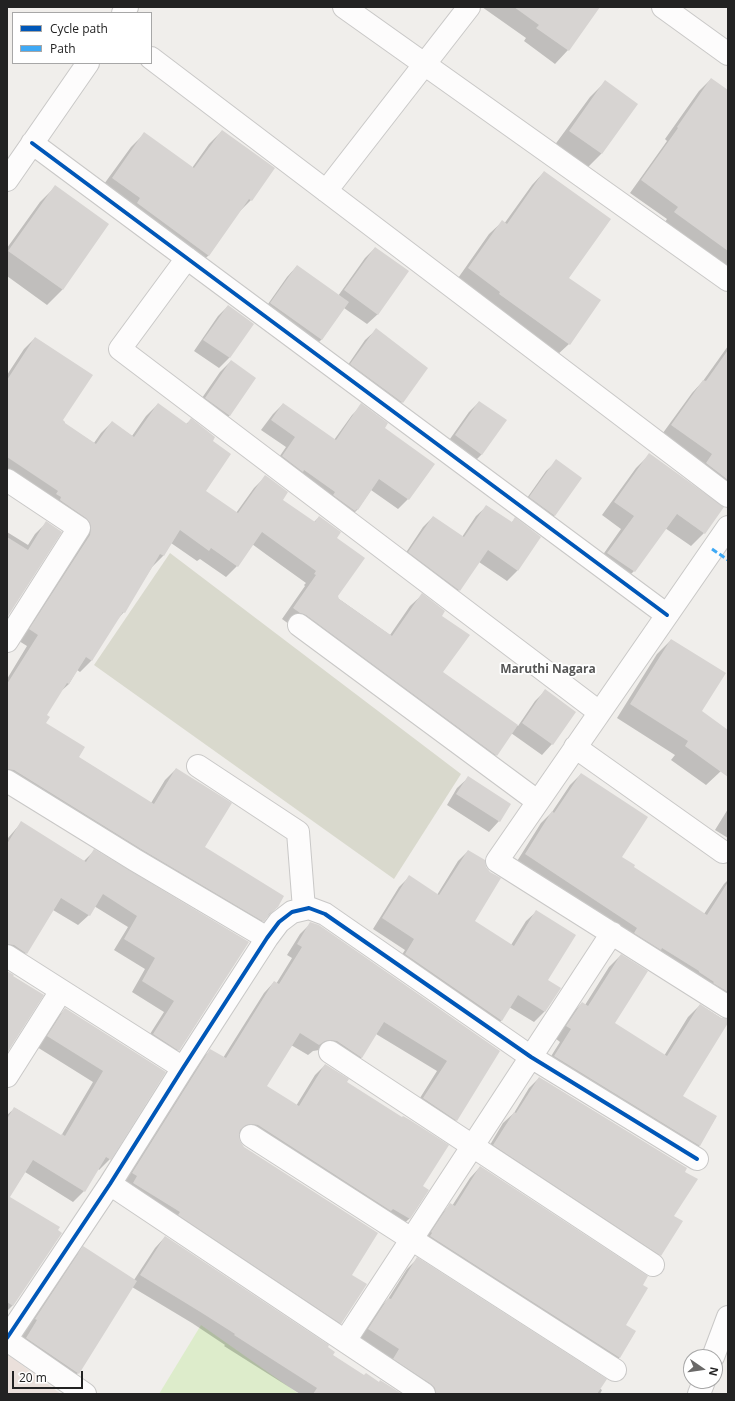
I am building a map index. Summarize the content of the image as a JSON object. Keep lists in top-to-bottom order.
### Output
{
  "districts": ["Maruthi Nagara"],
  "legend": ["Cycle path", "Path"],
  "scale_bar": "20 m",
  "north": "right"
}
